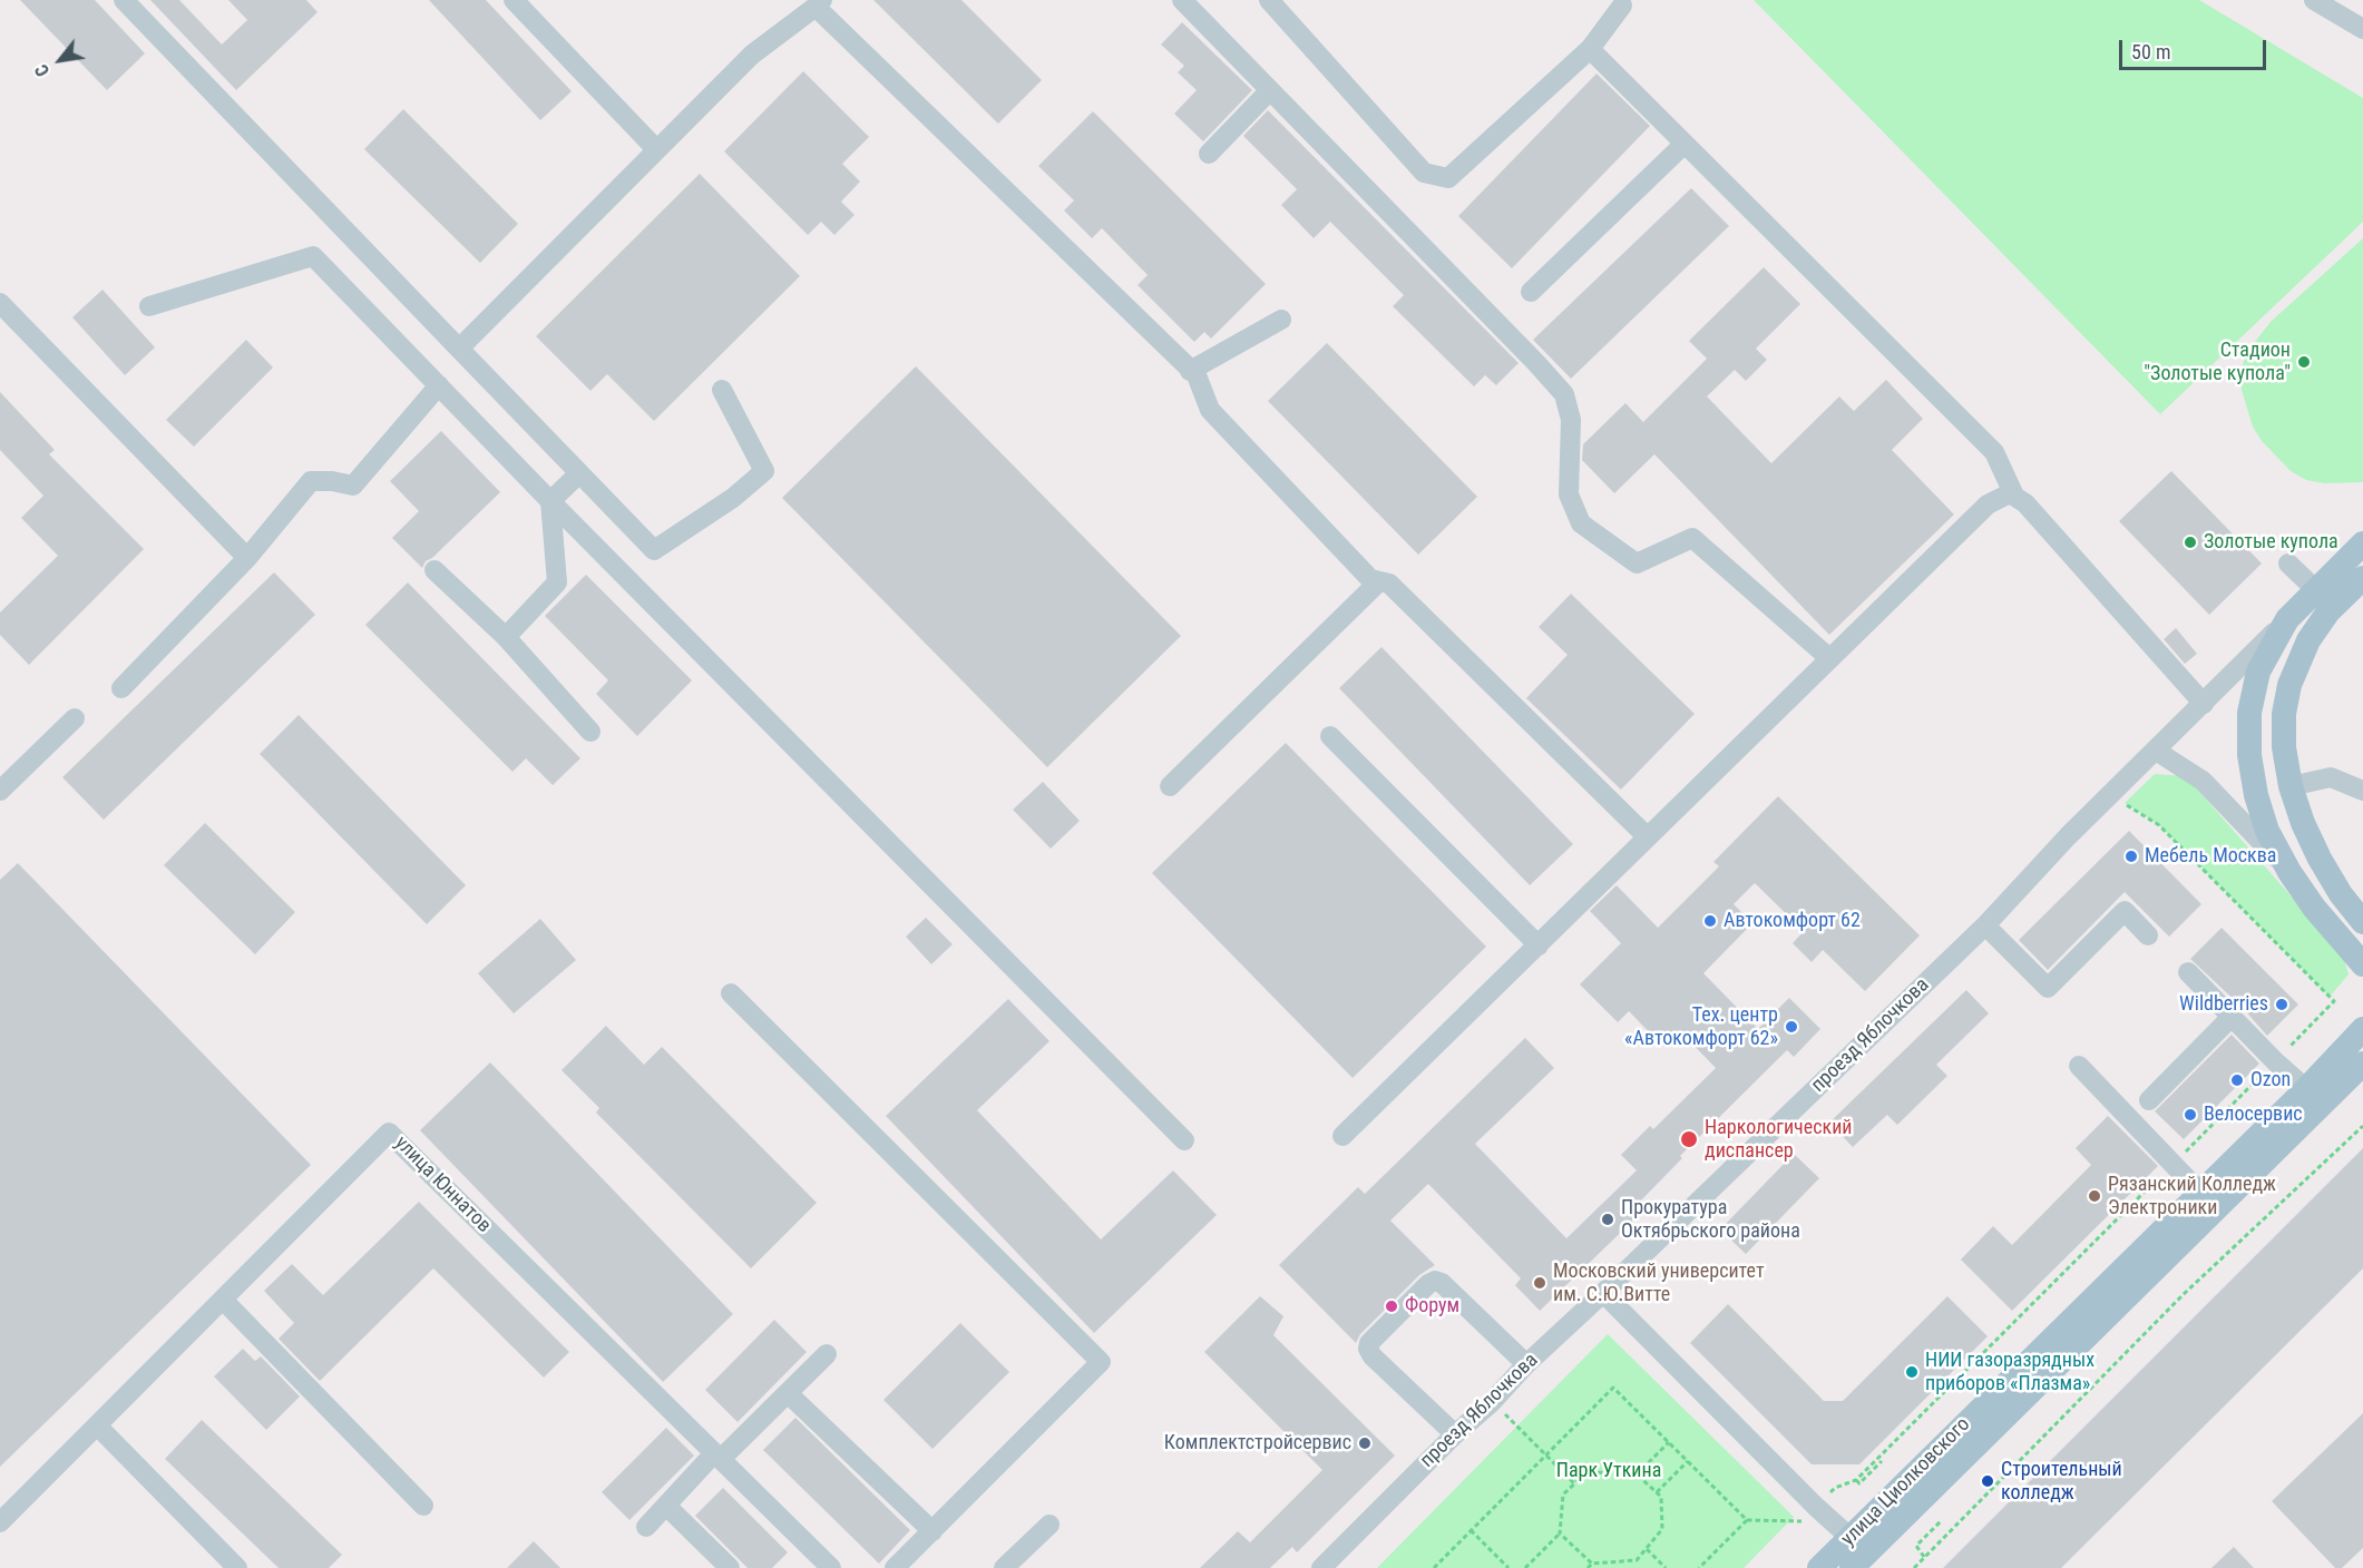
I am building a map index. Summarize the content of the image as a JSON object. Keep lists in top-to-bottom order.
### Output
{
  "streets": {
    "main road": ["проезд Яблочкова", "улица Циолковского"],
    "street": ["улица Юннатов"]
  },
  "parks": ["Парк Уткина"],
  "places": [
    "Стадион \"Золотые купола\"",
    "Золотые купола",
    "Мебель Москва",
    "Автокомфорт 62",
    "Wildberries",
    "Тех. центр «Автокомфорт 62»",
    "Ozon",
    "Велосервис",
    "Наркологический диспансер",
    "Рязанский Колледж Электроники",
    "Прокуратура Октябрьского района",
    "Московский университет им. С.Ю.Витте",
    "Форум",
    "НИИ газоразрядных приборов «Плазма»",
    "Комплектстройсервис",
    "Строительный колледж"
  ],
  "scale_bar": "50 m",
  "north": "bottom left"
}
